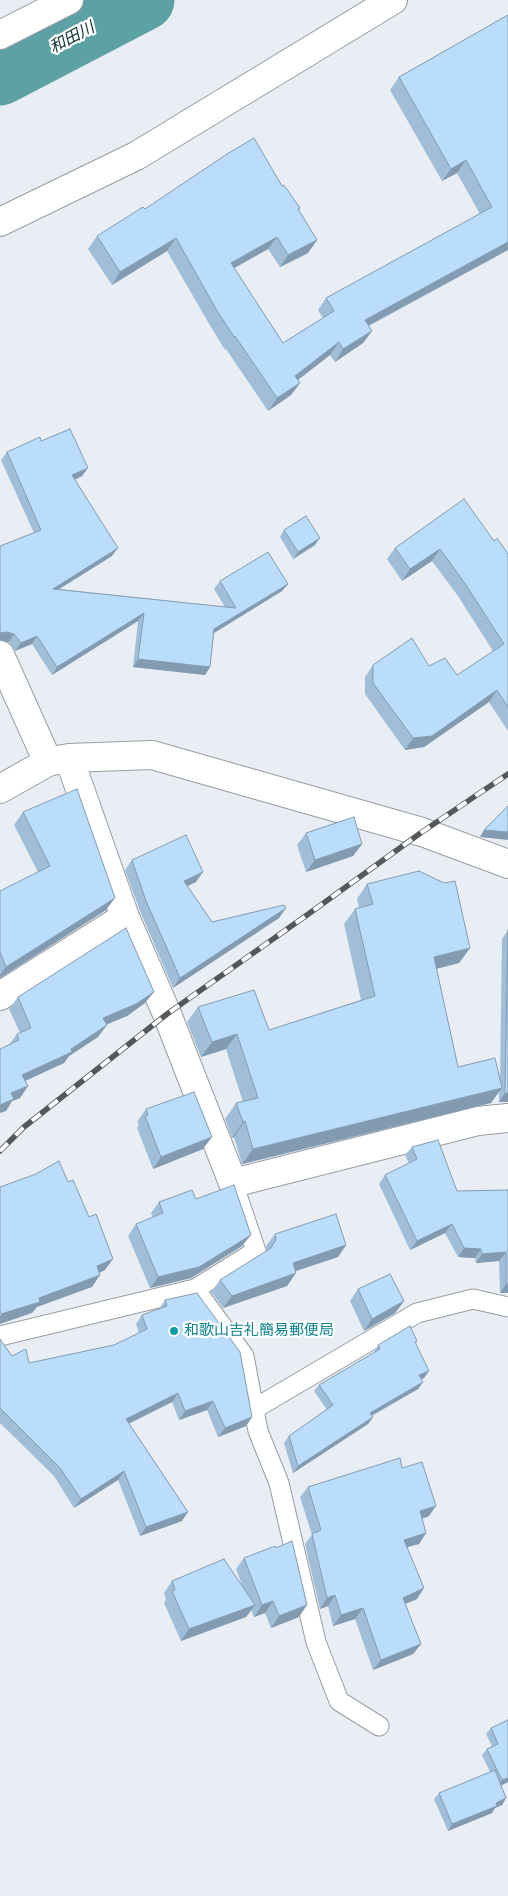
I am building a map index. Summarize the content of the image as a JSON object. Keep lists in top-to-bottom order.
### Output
{
  "water": ["和田川"],
  "places": ["和歌山吉礼簡易郵便局"]
}
